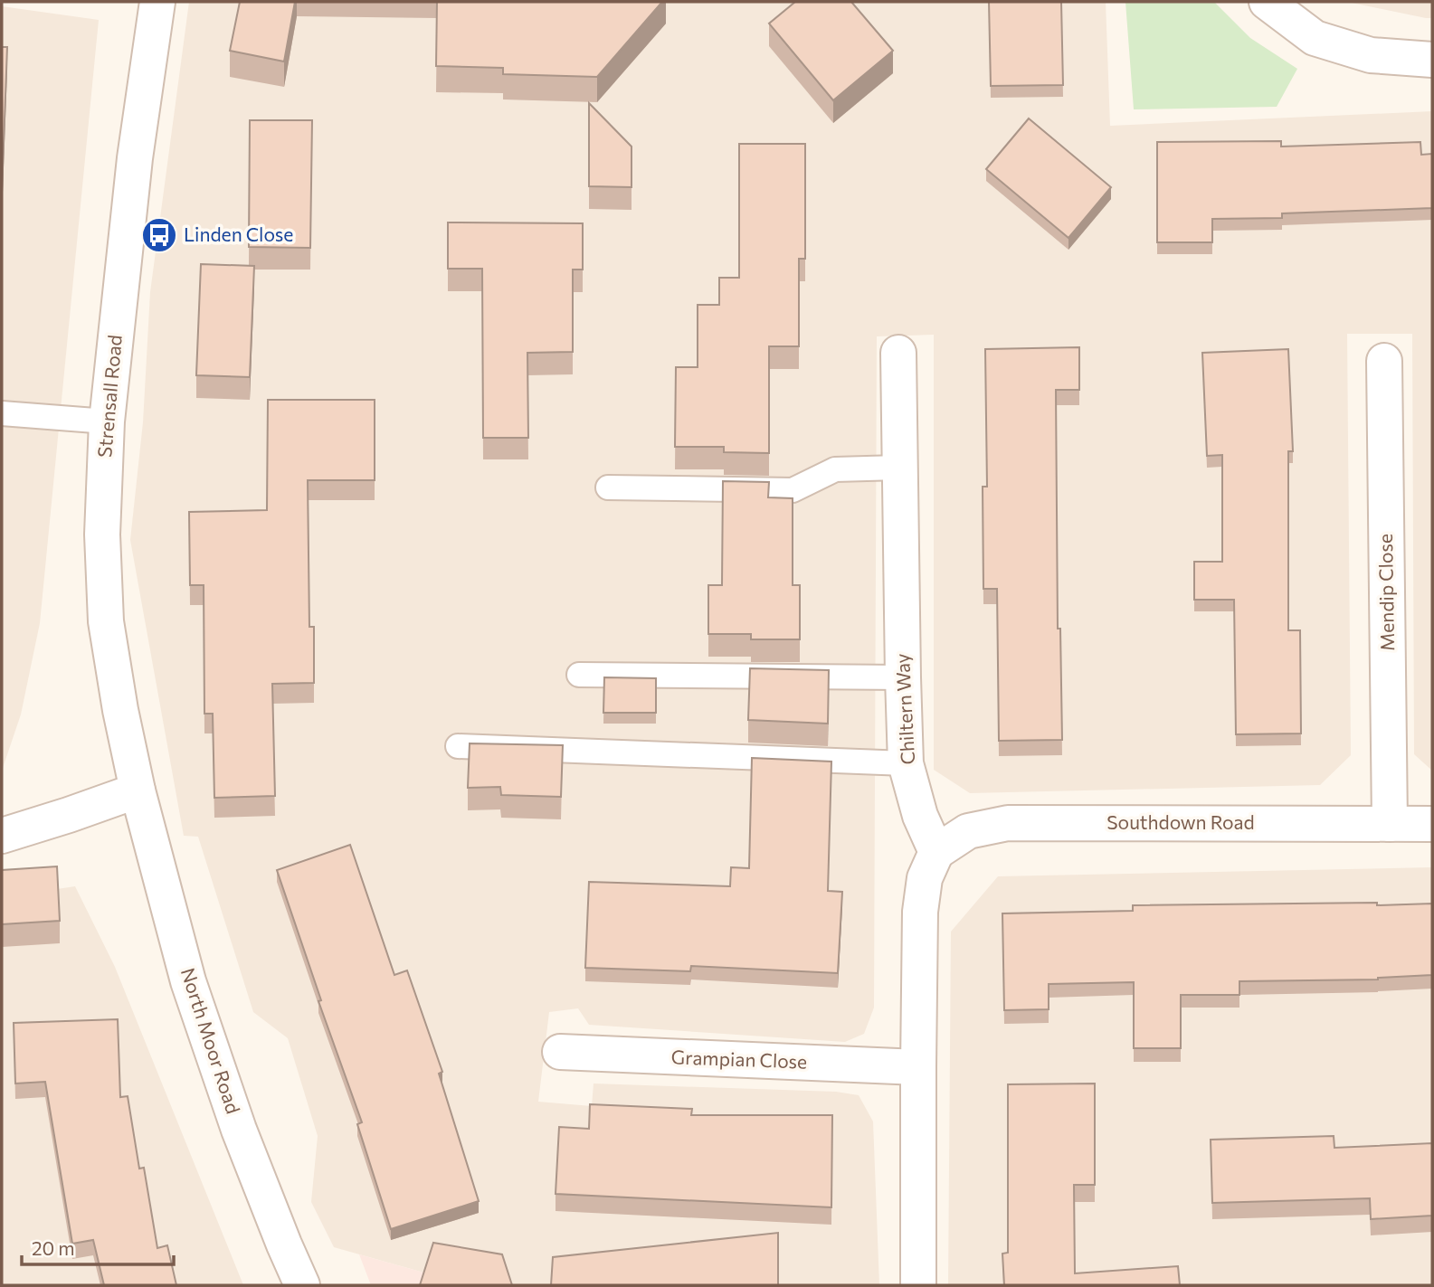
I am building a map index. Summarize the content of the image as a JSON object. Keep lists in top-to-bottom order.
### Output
{
  "streets": {
    "street": [
      "Strensall Road",
      "Mendip Close",
      "Chiltern Way",
      "Southdown Road",
      "North Moor Road",
      "Grampian Close"
    ]
  },
  "crossings": [
    ["Strensall Road", "North Moor Road"],
    ["Mendip Close", "Southdown Road"],
    ["Chiltern Way", "Southdown Road"]
  ],
  "places": {
    "bus stop": ["Linden Close"]
  },
  "scale_bar": "20 m"
}
